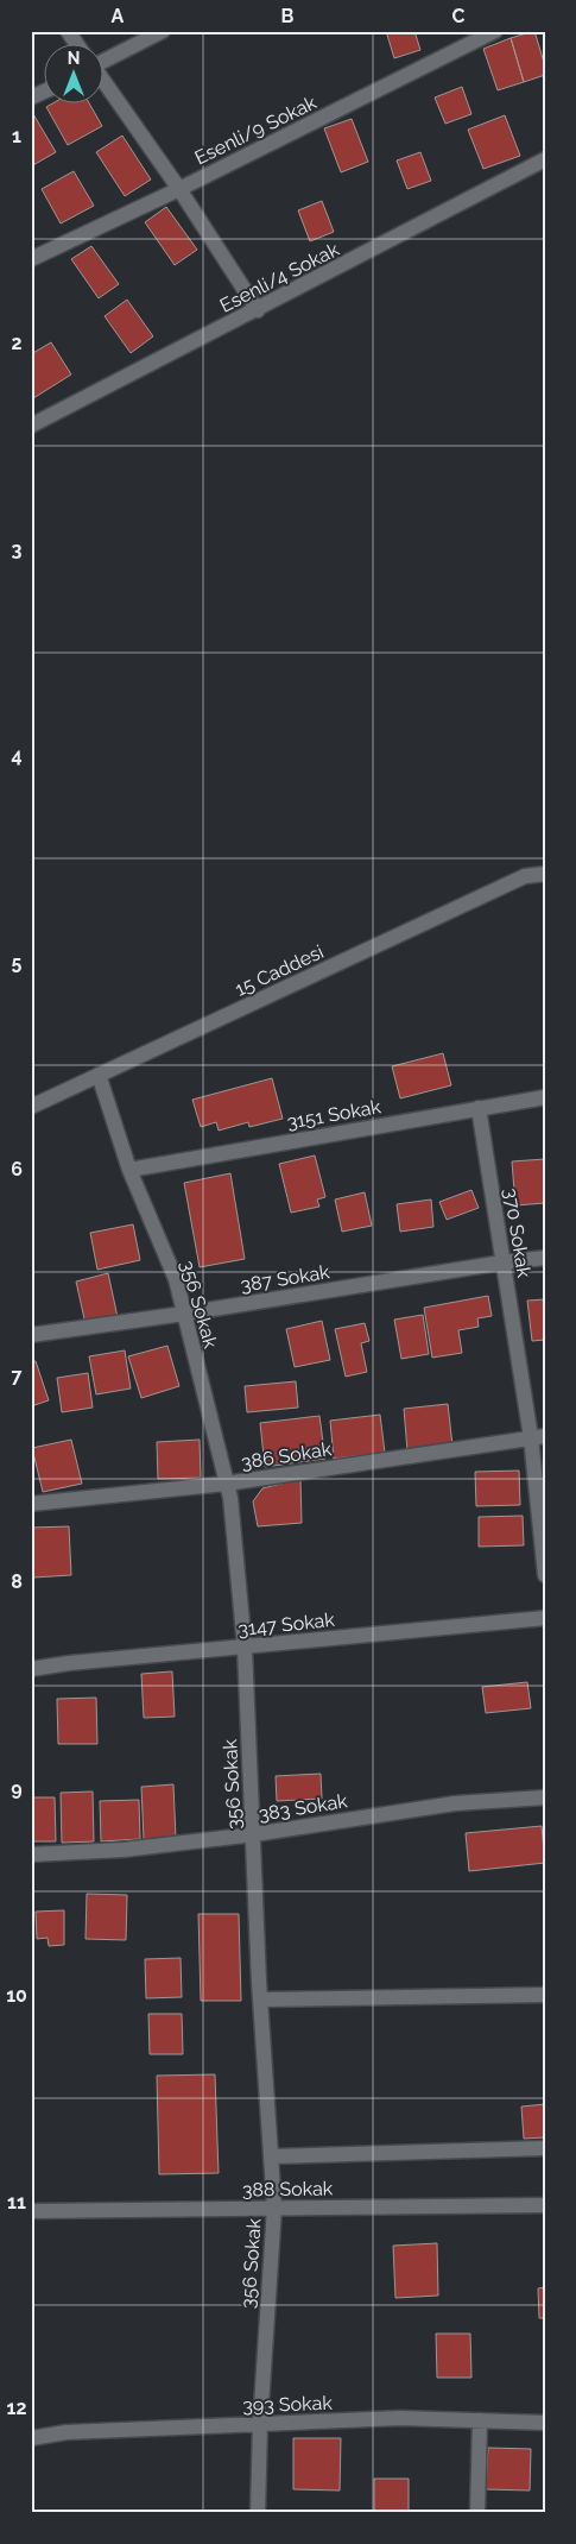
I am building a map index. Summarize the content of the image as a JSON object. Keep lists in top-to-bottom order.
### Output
{
  "streets": {
    "street": [
      "Esenli/9 Sokak",
      "Esenli/4 Sokak",
      "15 Caddesi",
      "3151 Sokak",
      "370 Sokak",
      "387 Sokak",
      "356 Sokak",
      "386 Sokak",
      "3147 Sokak",
      "383 Sokak",
      "388 Sokak",
      "393 Sokak"
    ]
  },
  "crossings": [
    ["15 Caddesi", "356 Sokak"],
    ["3151 Sokak", "370 Sokak"],
    ["3151 Sokak", "356 Sokak"],
    ["370 Sokak", "387 Sokak"],
    ["370 Sokak", "386 Sokak"],
    ["387 Sokak", "356 Sokak"],
    ["356 Sokak", "386 Sokak"],
    ["356 Sokak", "3147 Sokak"],
    ["356 Sokak", "383 Sokak"],
    ["356 Sokak", "388 Sokak"],
    ["356 Sokak", "393 Sokak"]
  ],
  "north": "top",
  "grid": {
    "columns": ["A", "B", "C"],
    "rows": [
      "1",
      "2",
      "3",
      "4",
      "5",
      "6",
      "7",
      "8",
      "9",
      "10",
      "11",
      "12"
    ]
  }
}
